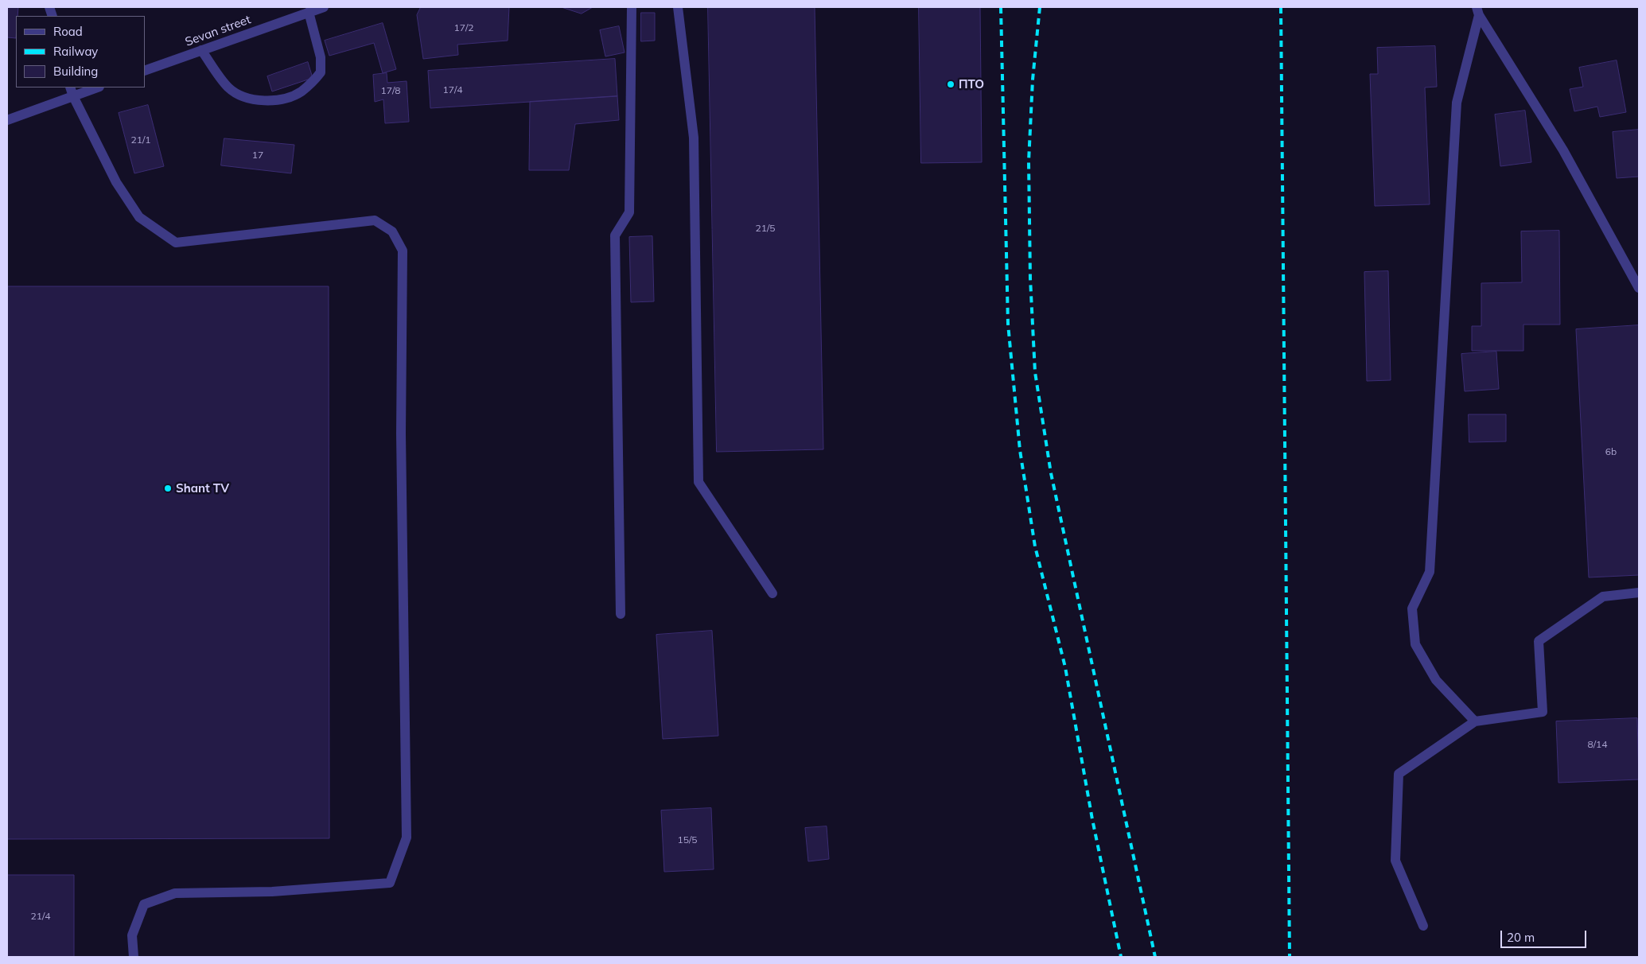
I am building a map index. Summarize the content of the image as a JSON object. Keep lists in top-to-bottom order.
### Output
{
  "streets": {
    "street": ["Sevan street"]
  },
  "places": ["ПТО", "Shant TV"],
  "house_numbers": [
    "17/2",
    "17/4",
    "17/8",
    "21/1",
    "17",
    "21/5",
    "6b",
    "8/14",
    "15/5",
    "21/4"
  ],
  "legend": ["Road", "Railway", "Building"],
  "scale_bar": "20 m"
}
